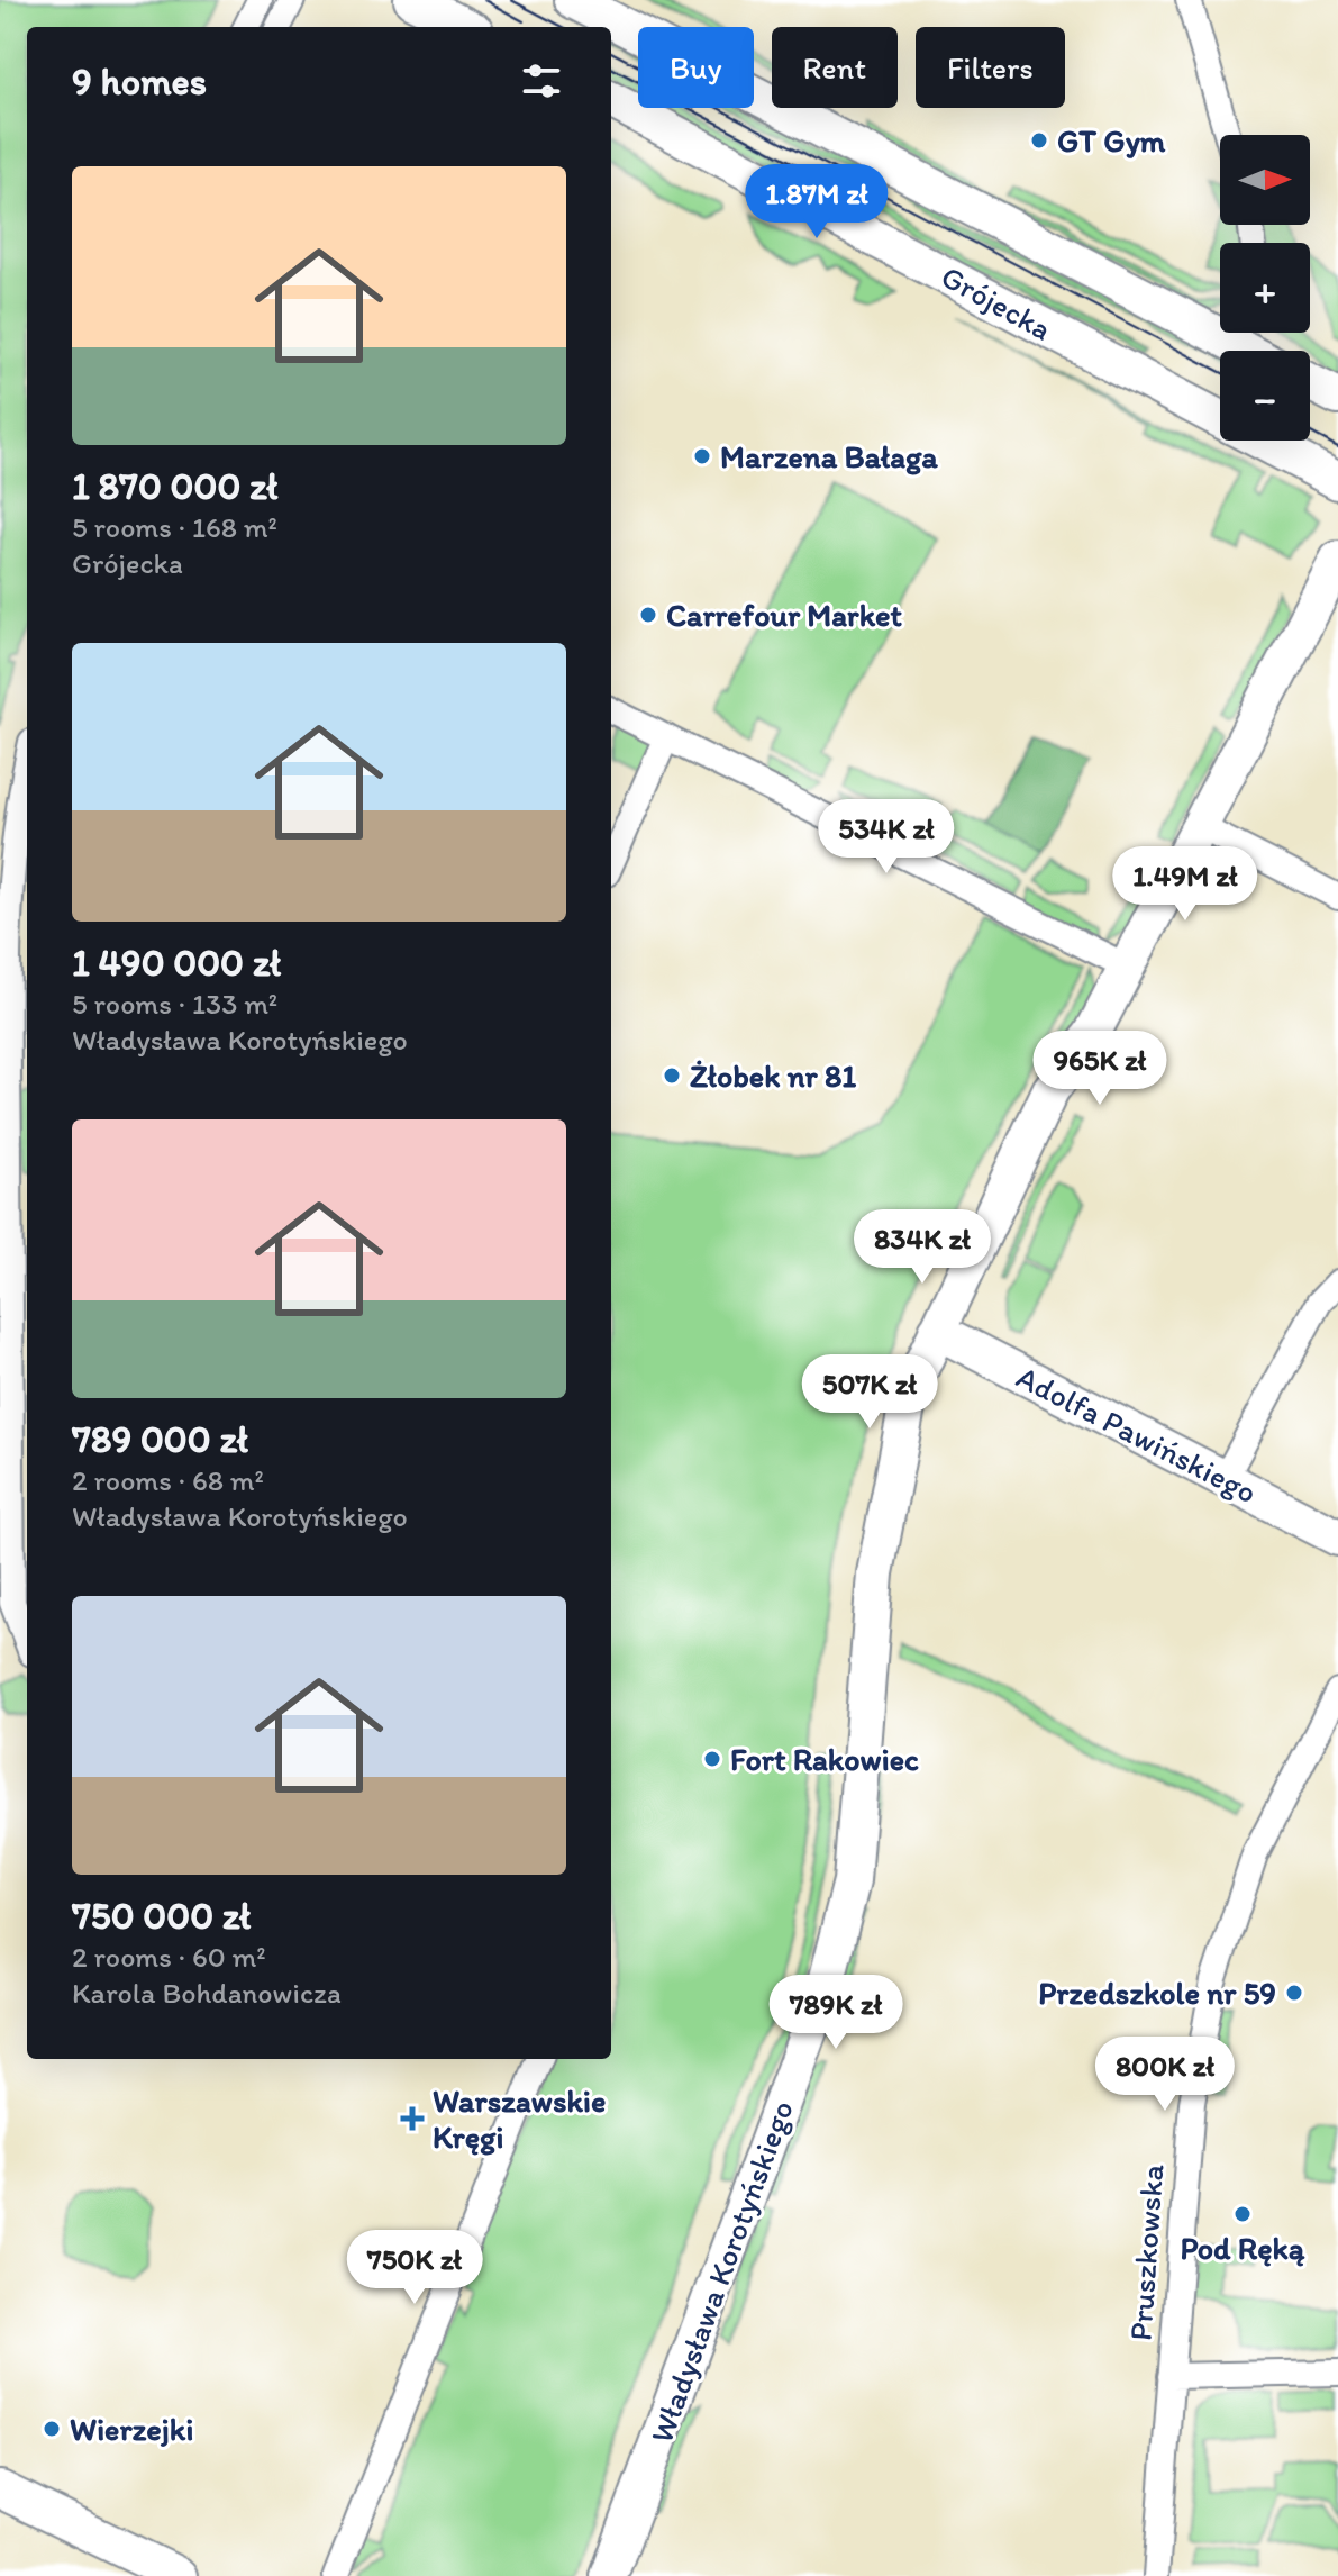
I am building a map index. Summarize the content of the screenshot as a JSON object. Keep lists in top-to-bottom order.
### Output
{
  "streets": {
    "street": [
      "Grójecka",
      "Adolfa Pawińskiego",
      "Pruszkowska",
      "Władysława Korotyńskiego"
    ]
  },
  "crossings": [
    ["Adolfa Pawińskiego", "Władysława Korotyńskiego"]
  ],
  "places": {
    "other": [
      "GT Gym",
      "Marzena Bałaga",
      "Carrefour Market",
      "Żłobek nr 81",
      "Fort Rakowiec",
      "Przedszkole nr 59",
      "Pod Ręką",
      "Wierzejki"
    ],
    "health": ["Warszawskie Kręgi"]
  },
  "north": "right",
  "page": {
    "chip": ["Buy", "Rent", "Filters"],
    "heading": "9 homes",
    "map_buttons": ["+", "−"],
    "list": [
      {
        "name": "1 870 000 zł",
        "note": "5 rooms · 168 m² · Grójecka"
      },
      {
        "name": "1 490 000 zł",
        "note": "5 rooms · 133 m² · Władysława Korotyńskiego"
      },
      {
        "name": "789 000 zł",
        "note": "2 rooms · 68 m² · Władysława Korotyńskiego"
      },
      {
        "name": "750 000 zł",
        "note": "2 rooms · 60 m² · Karola Bohdanowicza"
      }
    ],
    "price": [
      "1.87M zł",
      "534K zł",
      "1.49M zł",
      "965K zł",
      "834K zł",
      "507K zł",
      "789K zł",
      "800K zł",
      "750K zł"
    ]
  }
}
